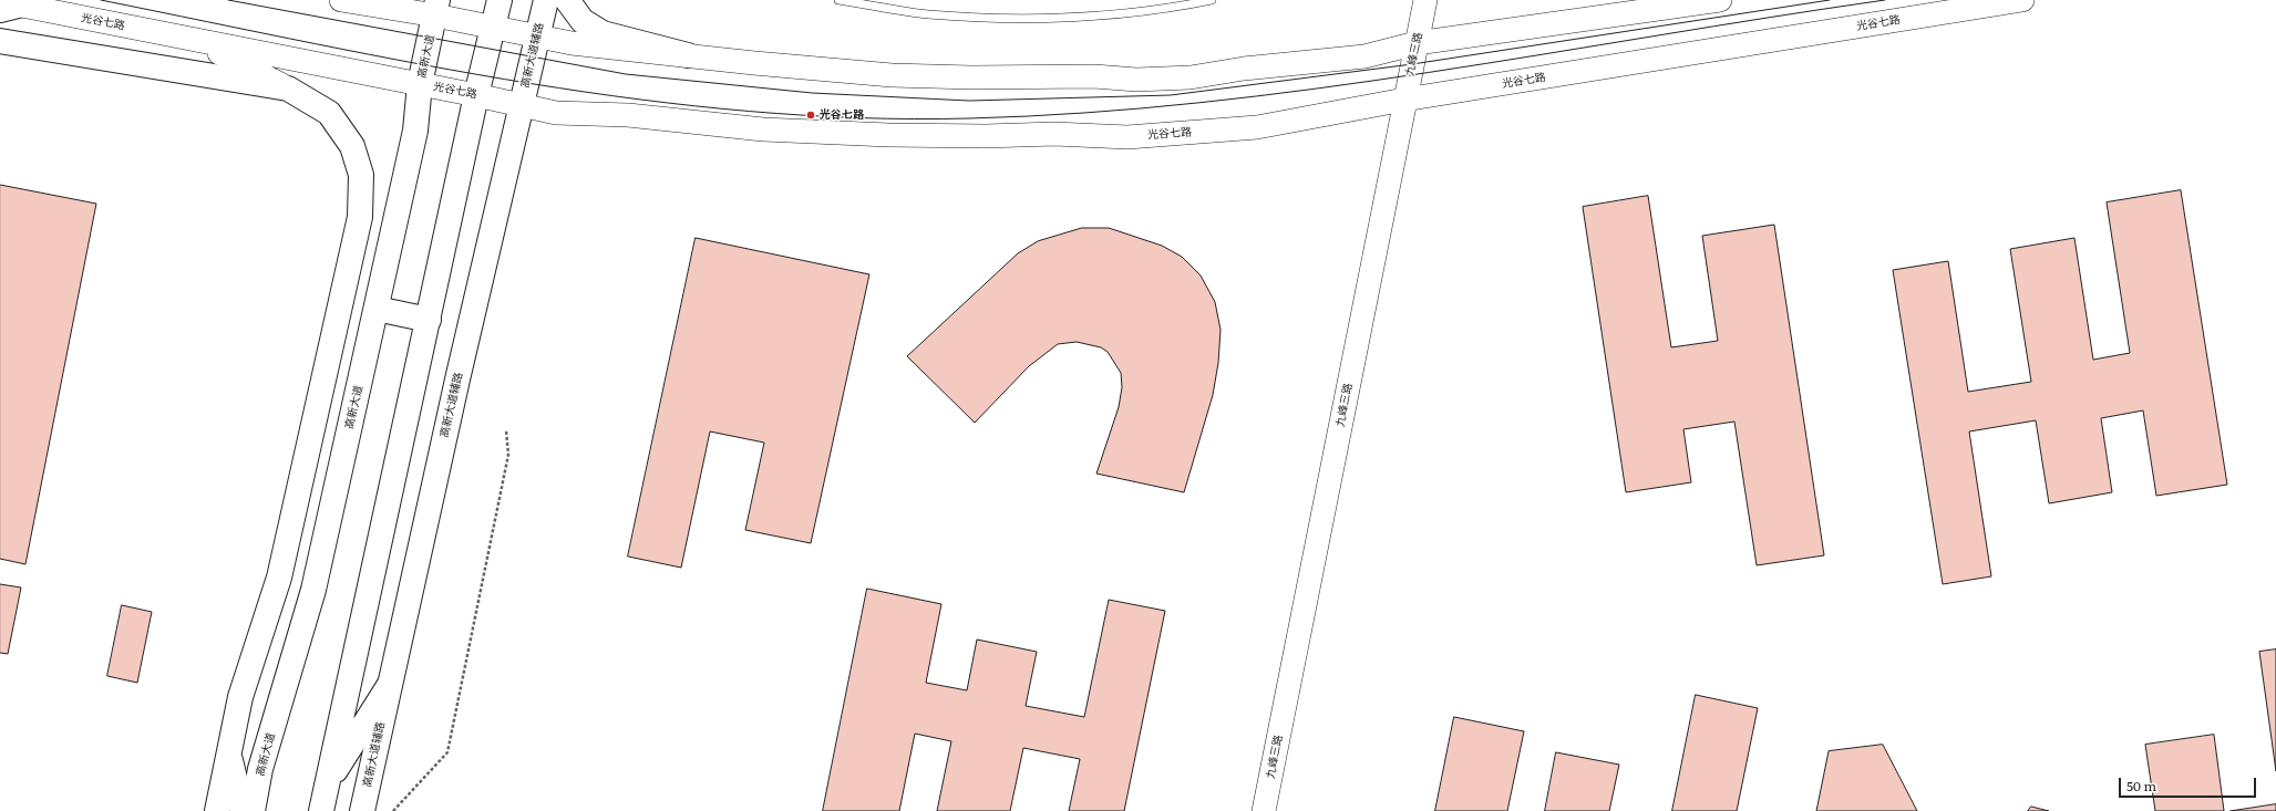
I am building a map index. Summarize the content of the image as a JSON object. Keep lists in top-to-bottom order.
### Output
{
  "streets": {
    "main road": ["高新大道辅路", "高新大道"],
    "street": ["光谷七路", "九峰三路"]
  },
  "crossings": [
    ["光谷七路", "九峰三路"],
    ["光谷七路", "高新大道辅路"],
    ["光谷七路", "高新大道"]
  ],
  "places": ["光谷七路"],
  "scale_bar": "50 m"
}
